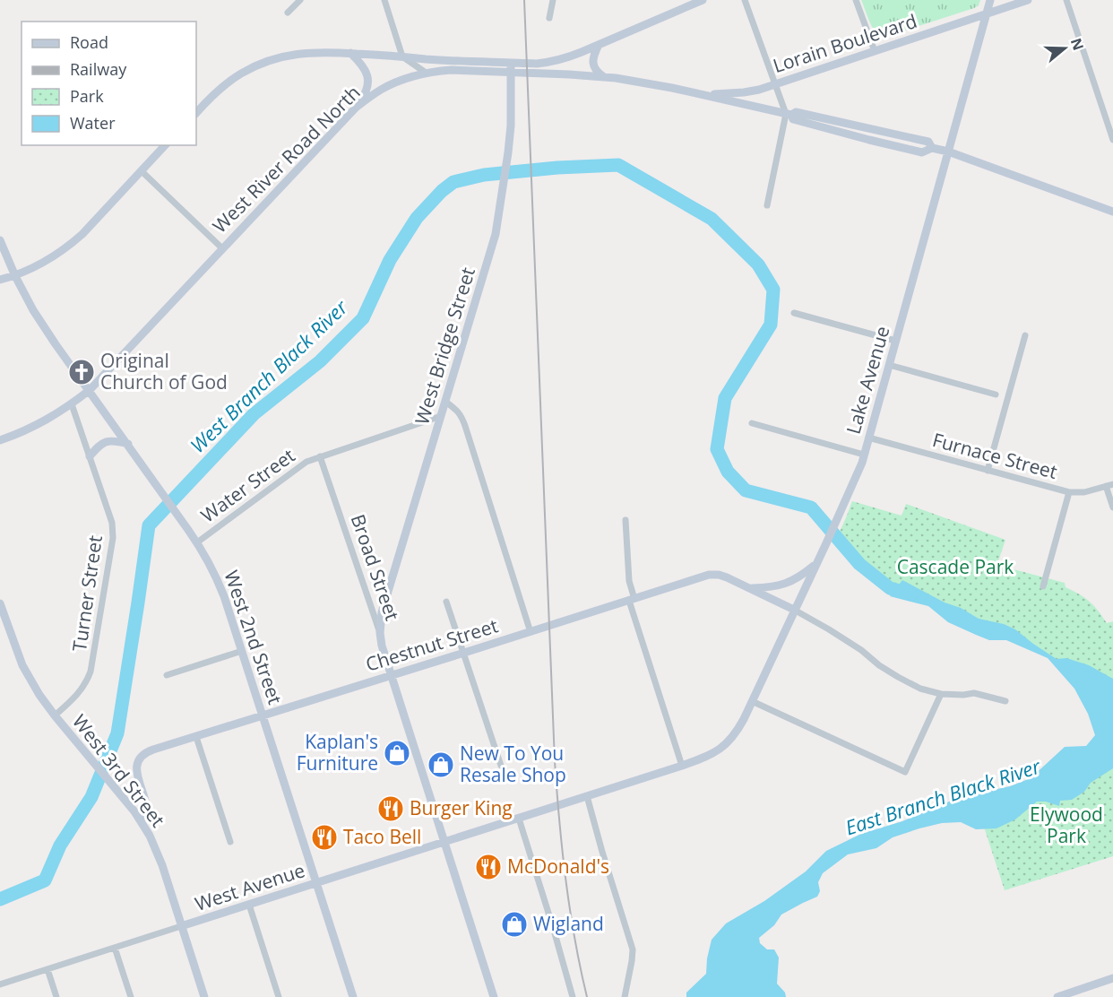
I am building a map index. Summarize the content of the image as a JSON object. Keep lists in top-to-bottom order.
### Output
{
  "streets": {
    "street": [
      "Lorain Boulevard",
      "West River Road North",
      "West Bridge Street",
      "Lake Avenue",
      "Furnace Street",
      "Water Street",
      "Broad Street",
      "Turner Street",
      "West 2nd Street",
      "Chestnut Street",
      "West 3rd Street",
      "West Avenue"
    ]
  },
  "crossings": [
    ["Lorain Boulevard", "West River Road North"],
    ["Lorain Boulevard", "Lake Avenue"],
    ["West River Road North", "West Bridge Street"],
    ["West River Road North", "Lake Avenue"],
    ["West River Road North", "Turner Street"],
    ["West River Road North", "West 2nd Street"],
    ["West Bridge Street", "Water Street"],
    ["West Bridge Street", "Broad Street"],
    ["Lake Avenue", "Furnace Street"],
    ["Lake Avenue", "Chestnut Street"],
    ["Lake Avenue", "West Avenue"],
    ["Water Street", "Broad Street"],
    ["Water Street", "West 2nd Street"],
    ["Broad Street", "Chestnut Street"],
    ["Broad Street", "West Avenue"],
    ["Turner Street", "West 3rd Street"],
    ["West 2nd Street", "Chestnut Street"],
    ["West 2nd Street", "West Avenue"],
    ["Chestnut Street", "West 3rd Street"],
    ["West 3rd Street", "West Avenue"]
  ],
  "water": ["West Branch Black River", "East Branch Black River"],
  "parks": ["Cascade Park", "Elywood Park"],
  "places": {
    "church": ["Original Church of God"],
    "shop": ["Kaplan's Furniture", "New To You Resale Shop", "Wigland"],
    "restaurant": ["Burger King", "Taco Bell", "McDonald's"]
  },
  "legend": [
    "Road",
    "Railway",
    "Park",
    "Water"
  ],
  "north": "right"
}
